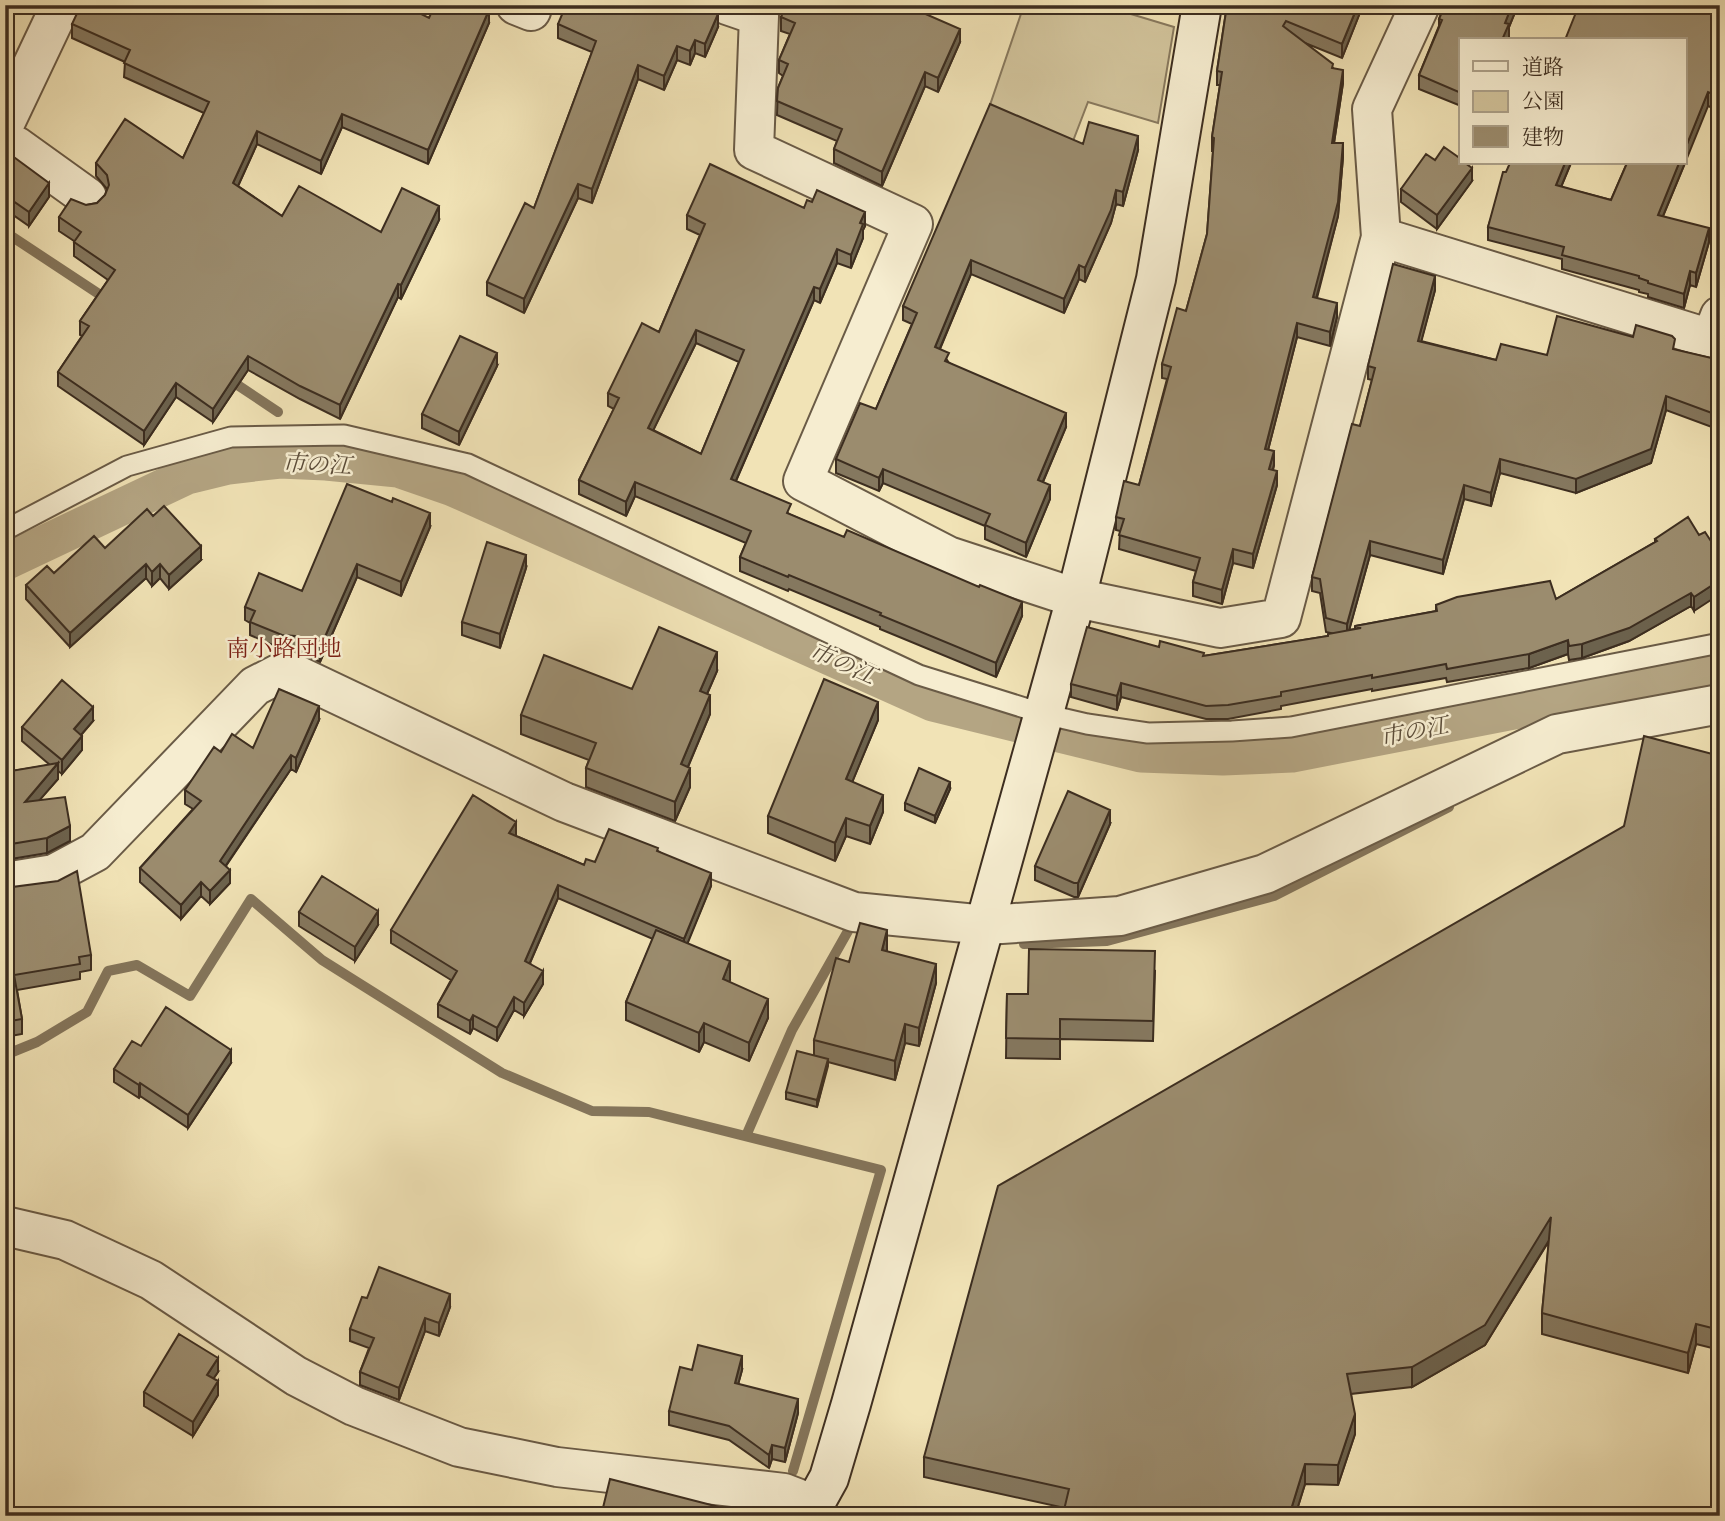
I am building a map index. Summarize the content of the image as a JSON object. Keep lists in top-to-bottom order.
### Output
{
  "districts": ["南小路団地"],
  "water": ["市の江"],
  "legend": ["道路", "公園", "建物"]
}
